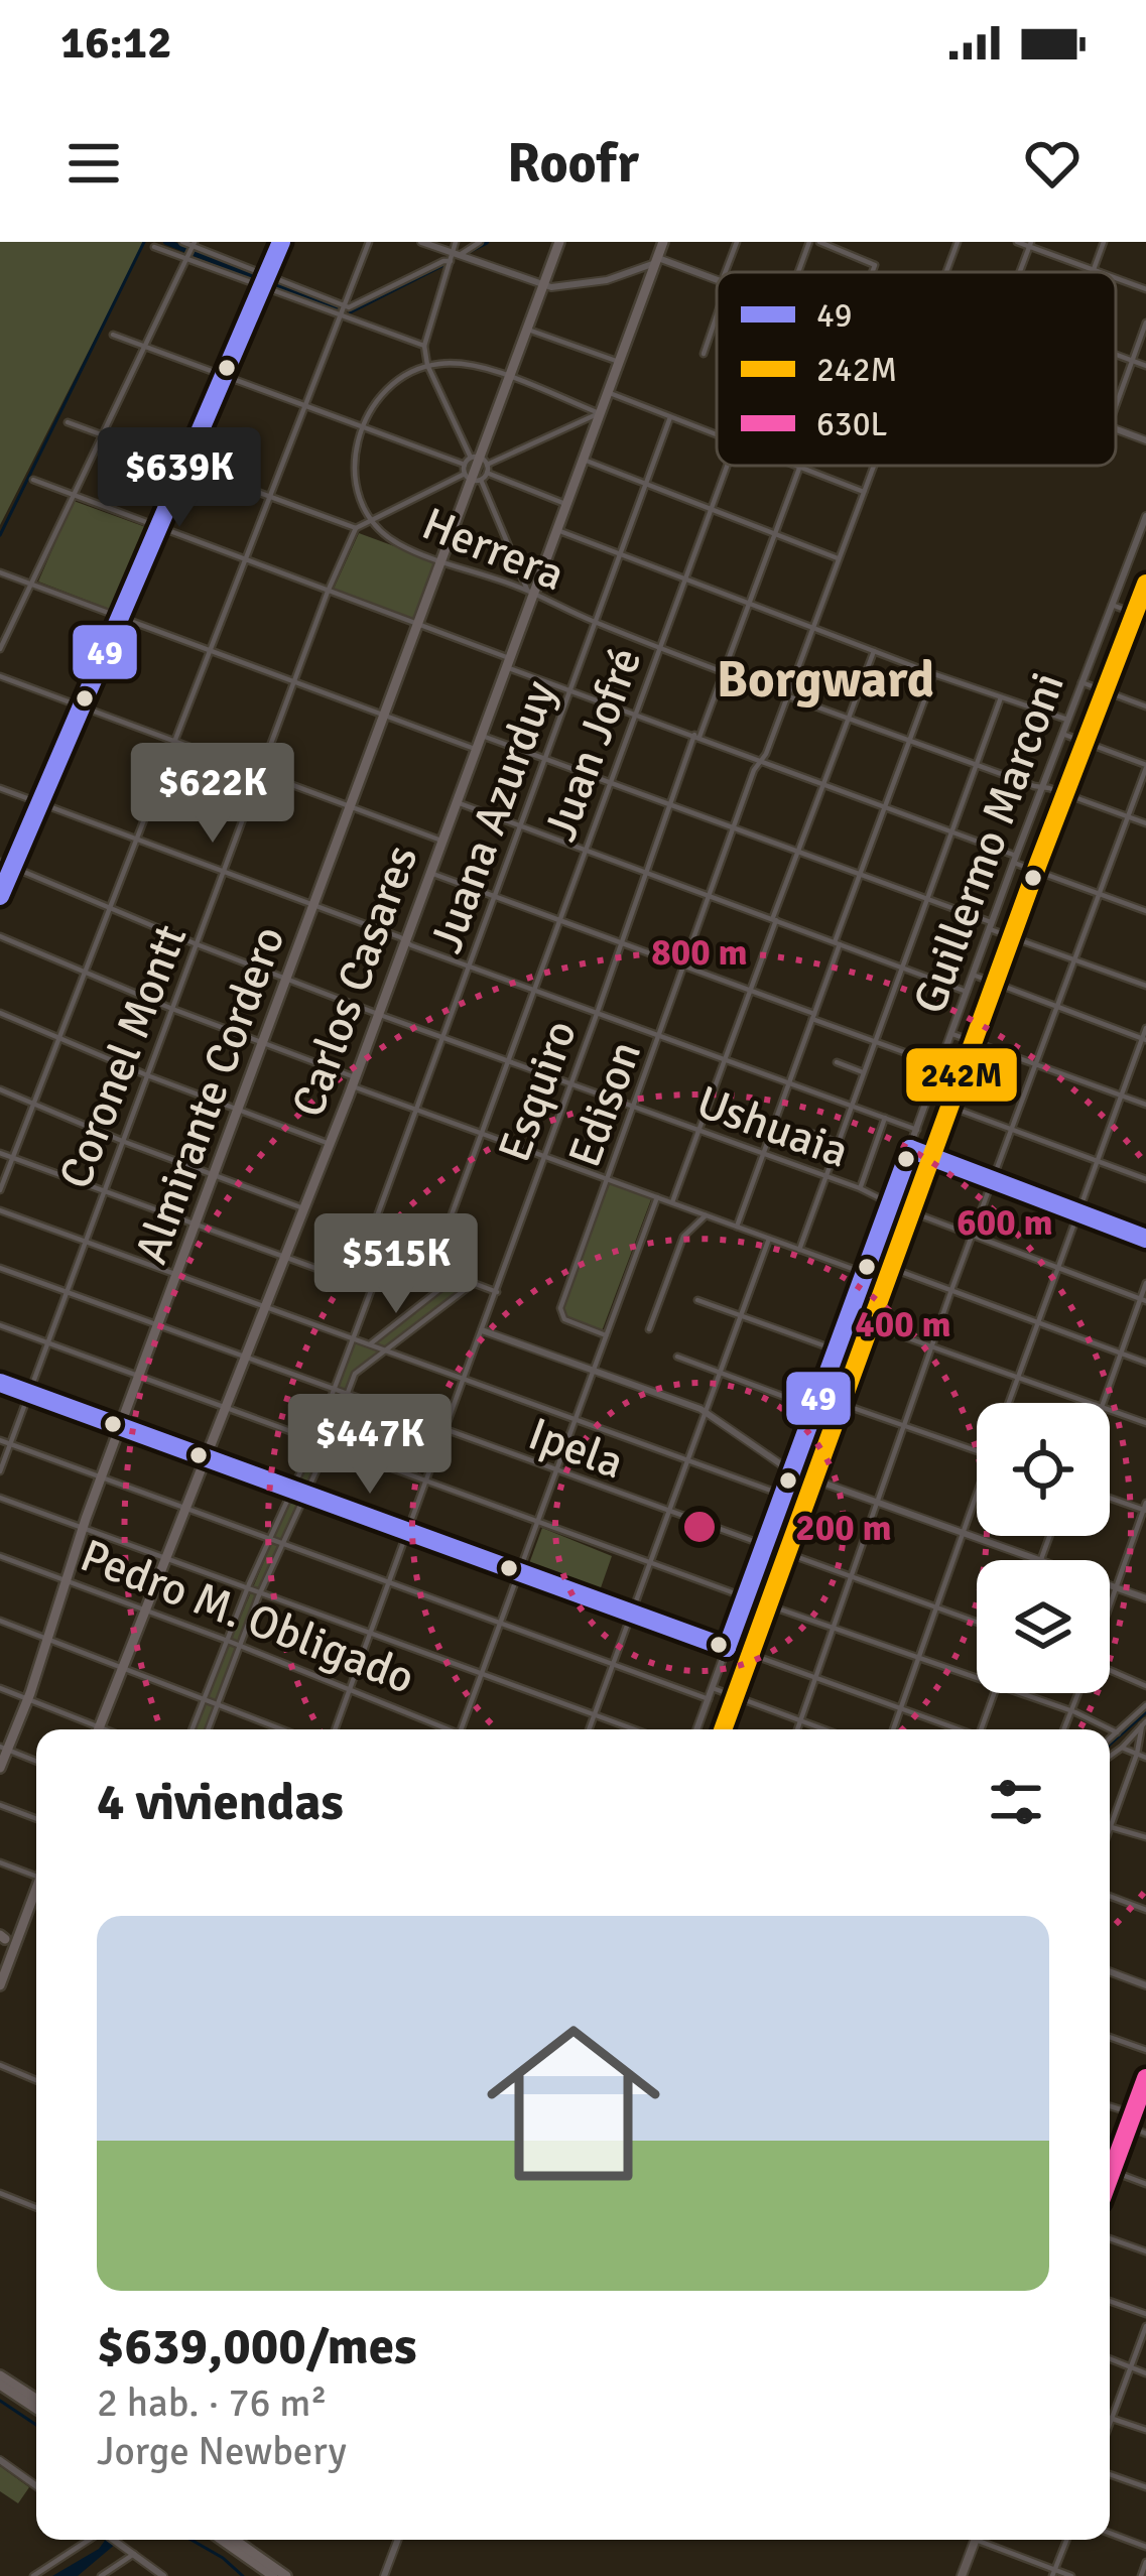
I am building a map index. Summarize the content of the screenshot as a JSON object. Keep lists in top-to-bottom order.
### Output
{
  "streets": {
    "main road": ["Carlos Casares", "Almirante Cordero"],
    "street": [
      "Herrera",
      "Juan Jofré",
      "Juana Azurduy",
      "Guillermo Marconi",
      "Coronel Montt",
      "Esquiro",
      "Edison",
      "Ushuaia",
      "Ipela",
      "Pedro M. Obligado"
    ]
  },
  "crossings": [
    ["Herrera", "Juan Jofré"],
    ["Herrera", "Juana Azurduy"],
    ["Herrera", "Guillermo Marconi"],
    ["Herrera", "Carlos Casares"],
    ["Herrera", "Coronel Montt"],
    ["Herrera", "Esquiro"],
    ["Herrera", "Almirante Cordero"],
    ["Herrera", "Edison"],
    ["Juan Jofré", "Ushuaia"],
    ["Juana Azurduy", "Ushuaia"],
    ["Guillermo Marconi", "Ushuaia"],
    ["Guillermo Marconi", "Ipela"],
    ["Carlos Casares", "Ushuaia"],
    ["Carlos Casares", "Ipela"],
    ["Carlos Casares", "Pedro M. Obligado"],
    ["Coronel Montt", "Ushuaia"],
    ["Coronel Montt", "Ipela"],
    ["Esquiro", "Ushuaia"],
    ["Esquiro", "Ipela"],
    ["Esquiro", "Pedro M. Obligado"],
    ["Almirante Cordero", "Ushuaia"],
    ["Almirante Cordero", "Ipela"],
    ["Almirante Cordero", "Pedro M. Obligado"],
    ["Edison", "Ushuaia"]
  ],
  "districts": ["Borgward"],
  "lines": ["transit line 49", "transit line 242M", "transit line 630L"],
  "legend": ["49", "242M", "630L"],
  "page": {
    "status": "16:12",
    "header": "Roofr",
    "price": [
      "$639K",
      "$622K",
      "$515K",
      "$447K"
    ],
    "heading": "4 viviendas",
    "list": [
      {
        "name": "$639,000/mes",
        "note": "2 hab. · 76 m² · Jorge Newbery"
      }
    ]
  },
  "rings": [
    "800 m",
    "600 m",
    "400 m",
    "200 m"
  ]
}
